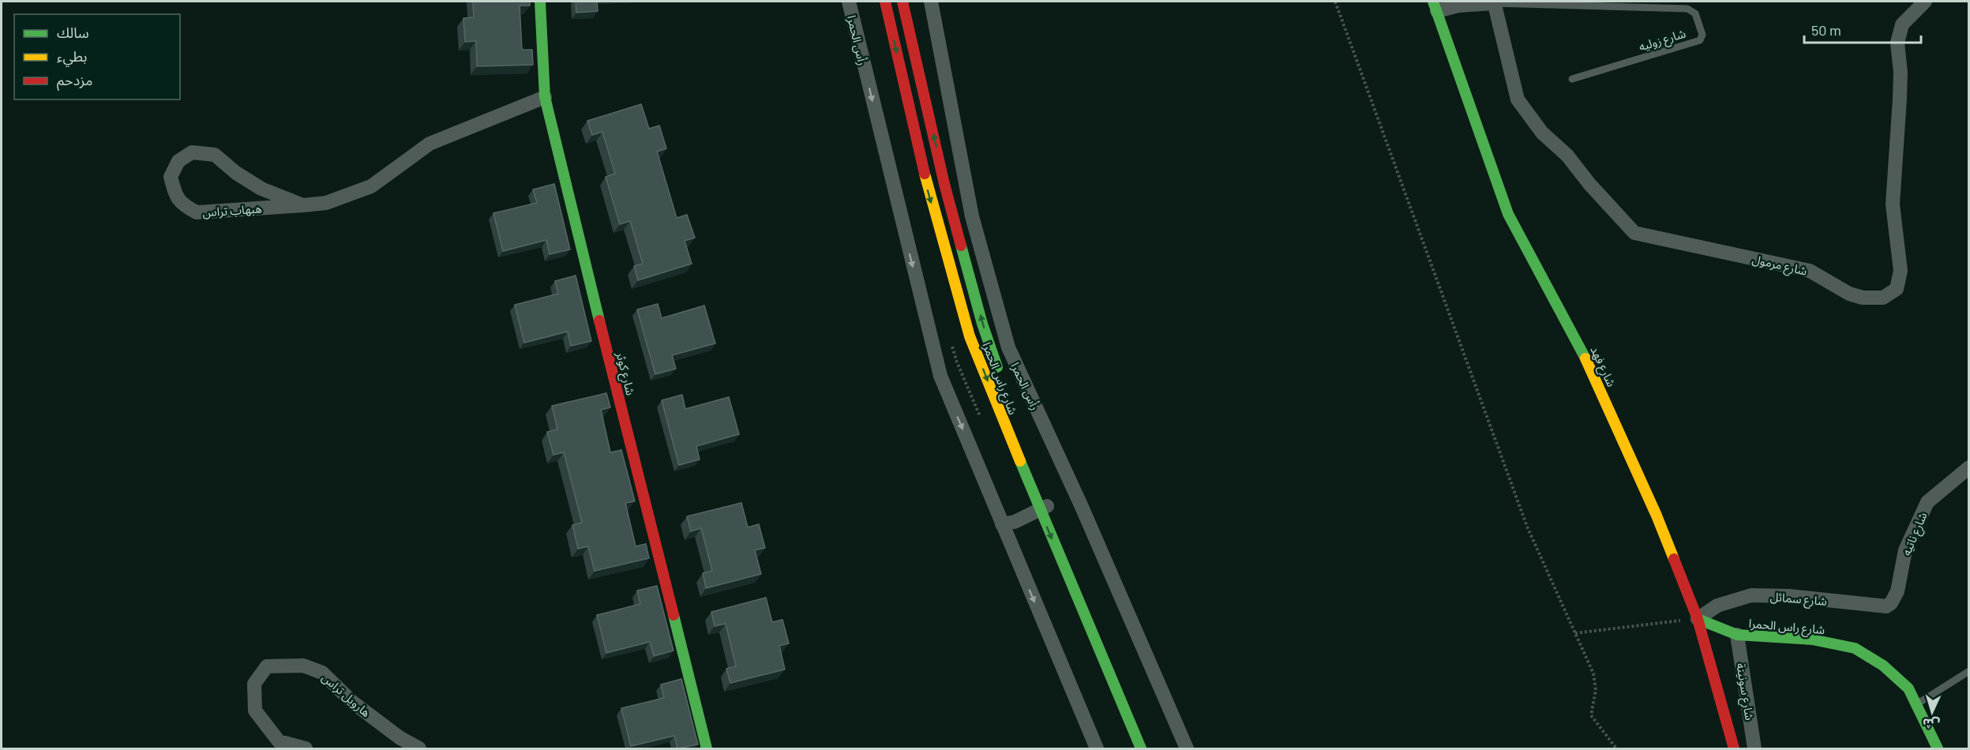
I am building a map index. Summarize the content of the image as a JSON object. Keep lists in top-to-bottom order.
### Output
{
  "streets": {
    "street": [
      "رأس الحمرا",
      "هبهاب تراس",
      "شارع مرمول",
      "شارع فهد",
      "شارع كوثر",
      "شارع راس الحمرا",
      "شارع ناتيه",
      "شارع سمائل",
      "شارع سونينة",
      "هارويل تراس"
    ],
    "lane": ["شارع زوليه"]
  },
  "crossings": [
    ["شارع زوليه", "شارع مرمول"],
    ["هبهاب تراس", "شارع كوثر"],
    ["شارع فهد", "شارع راس الحمرا"],
    ["شارع فهد", "شارع سمائل"],
    ["شارع راس الحمرا", "شارع سمائل"],
    ["شارع راس الحمرا", "شارع سونينة"],
    ["شارع ناتيه", "شارع سمائل"]
  ],
  "legend": ["سالك", "بطيء", "مزدحم"],
  "scale_bar": "50 m",
  "north": "bottom"
}
